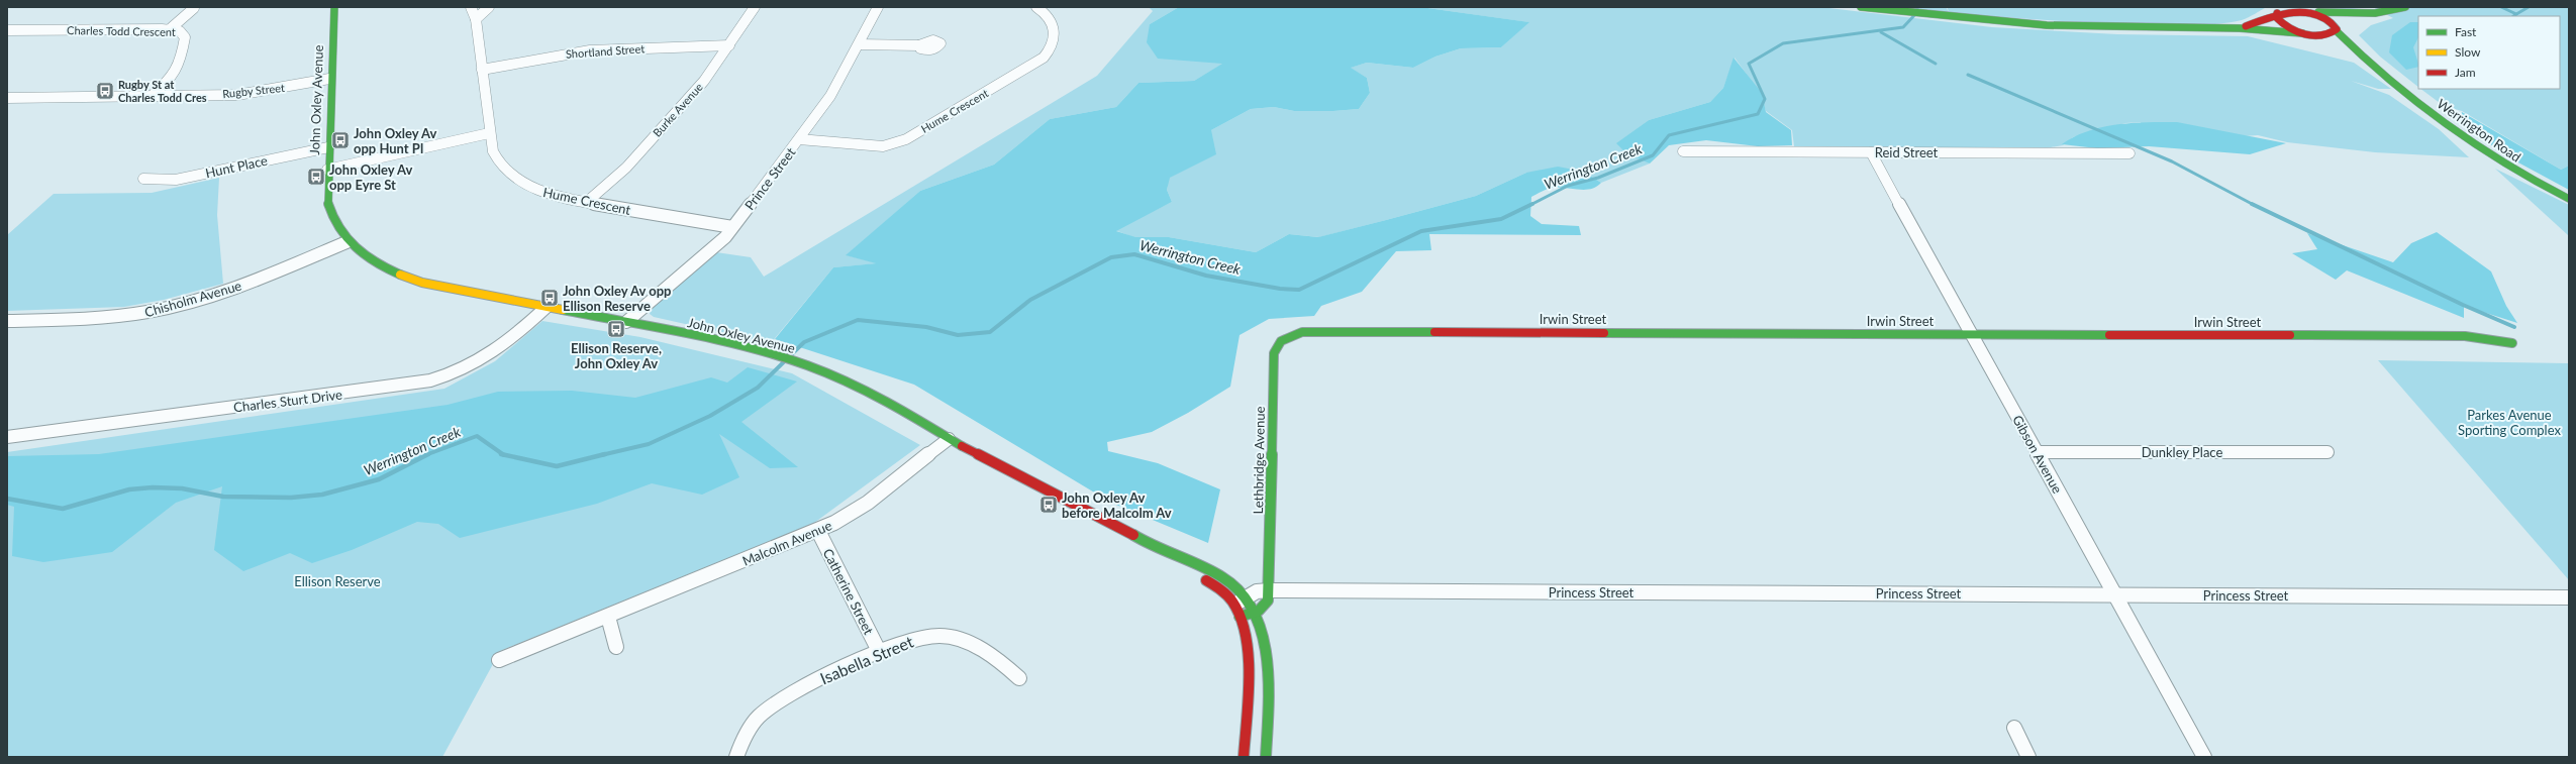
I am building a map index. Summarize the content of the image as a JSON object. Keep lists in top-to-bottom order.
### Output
{
  "streets": {
    "street": [
      "Charles Todd Crescent",
      "Shortland Street",
      "Rugby Street",
      "John Oxley Avenue",
      "Burke Avenue",
      "Hume Crescent",
      "Werrington Road",
      "Reid Street",
      "Hunt Place",
      "Prince Street",
      "Chisholm Avenue",
      "Irwin Street",
      "Charles Sturt Drive",
      "Dunkley Place",
      "Gibson Avenue",
      "Lethbridge Avenue",
      "Malcolm Avenue",
      "Catherine Street",
      "Princess Street",
      "Isabella Street"
    ]
  },
  "crossings": [
    ["Charles Todd Crescent", "Rugby Street"],
    ["Shortland Street", "Burke Avenue"],
    ["Shortland Street", "Hume Crescent"],
    ["Rugby Street", "John Oxley Avenue"],
    ["John Oxley Avenue", "Hunt Place"],
    ["John Oxley Avenue", "Prince Street"],
    ["John Oxley Avenue", "Chisholm Avenue"],
    ["John Oxley Avenue", "Charles Sturt Drive"],
    ["John Oxley Avenue", "Malcolm Avenue"],
    ["John Oxley Avenue", "Princess Street"],
    ["Burke Avenue", "Hume Crescent"],
    ["Hume Crescent", "Prince Street"],
    ["Reid Street", "Gibson Avenue"],
    ["Irwin Street", "Gibson Avenue"],
    ["Irwin Street", "Lethbridge Avenue"],
    ["Dunkley Place", "Gibson Avenue"],
    ["Gibson Avenue", "Princess Street"],
    ["Lethbridge Avenue", "Princess Street"],
    ["Malcolm Avenue", "Catherine Street"],
    ["Catherine Street", "Isabella Street"]
  ],
  "water": ["Werrington Creek"],
  "parks": ["Parkes Avenue Sporting Complex", "Ellison Reserve"],
  "places": {
    "bus stop": [
      "Rugby St at Charles Todd Cres",
      "John Oxley Av opp Hunt Pl",
      "John Oxley Av opp Eyre St",
      "John Oxley Av opp Ellison Reserve",
      "Ellison Reserve, John Oxley Av",
      "John Oxley Av before Malcolm Av"
    ]
  },
  "legend": ["Fast", "Slow", "Jam"]
}
